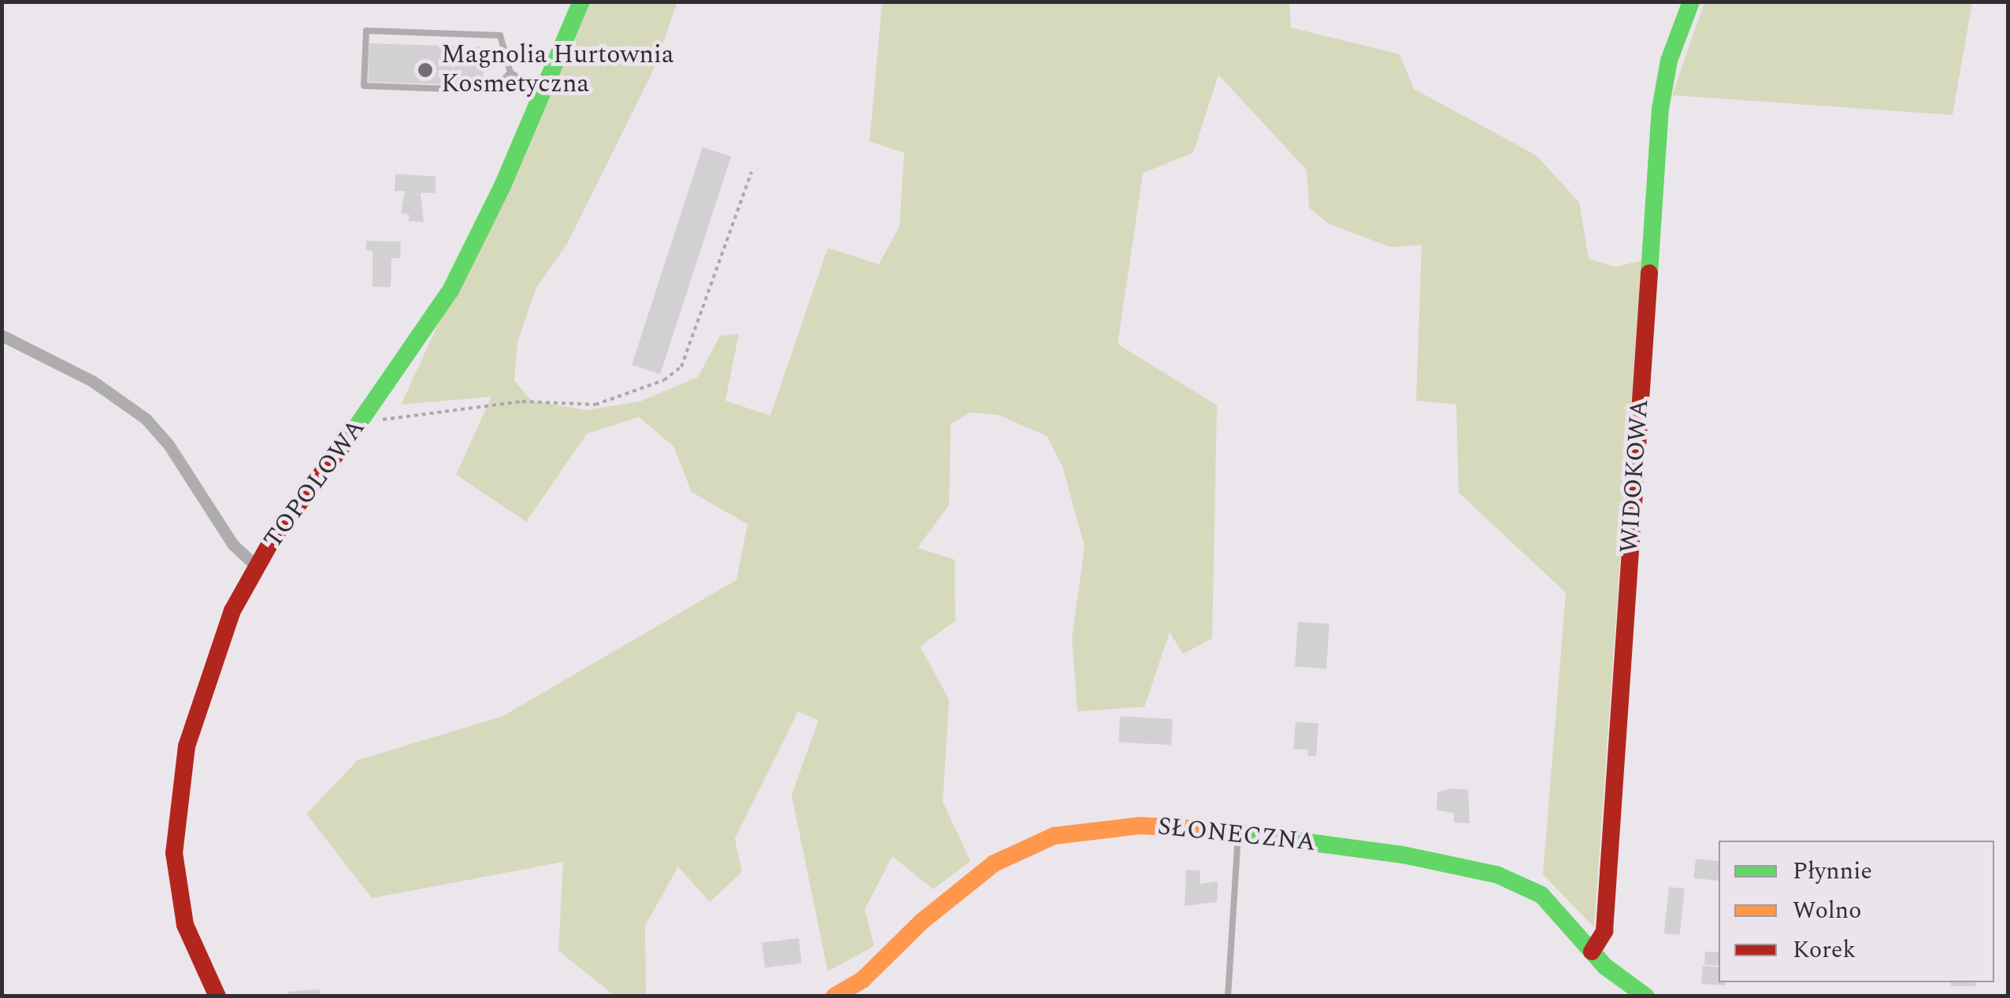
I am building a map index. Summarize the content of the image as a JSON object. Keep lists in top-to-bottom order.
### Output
{
  "streets": {
    "street": ["WIDOKOWA", "TOPOLOWA", "SŁONECZNA"]
  },
  "crossings": [
    ["WIDOKOWA", "SŁONECZNA"]
  ],
  "places": ["Magnolia Hurtownia Kosmetyczna"],
  "legend": ["Płynnie", "Wolno", "Korek"]
}
